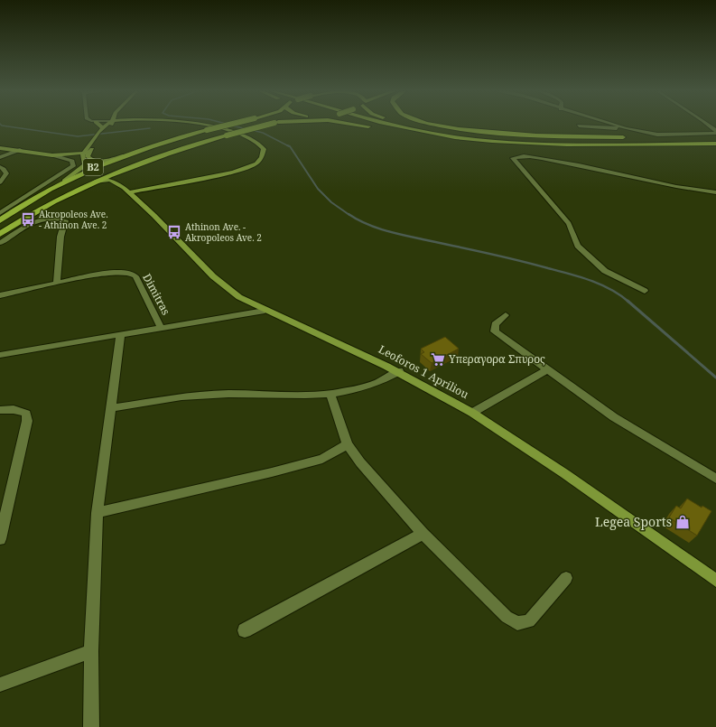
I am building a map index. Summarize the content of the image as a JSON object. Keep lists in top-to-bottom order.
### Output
{
  "streets": {
    "highway": ["B2"],
    "main road": ["Leoforos 1 Apriliou"],
    "street": ["Dimitras"]
  },
  "crossings": [
    ["B2", "Leoforos 1 Apriliou"]
  ],
  "places": {
    "bus stop": ["Akropoleos Ave. - Athinon Ave. 2", "Athinon Ave. - Akropoleos Ave. 2"],
    "supermarket": ["Υπεραγορα Σπυρος"],
    "shop": ["Legea Sports"]
  }
}
